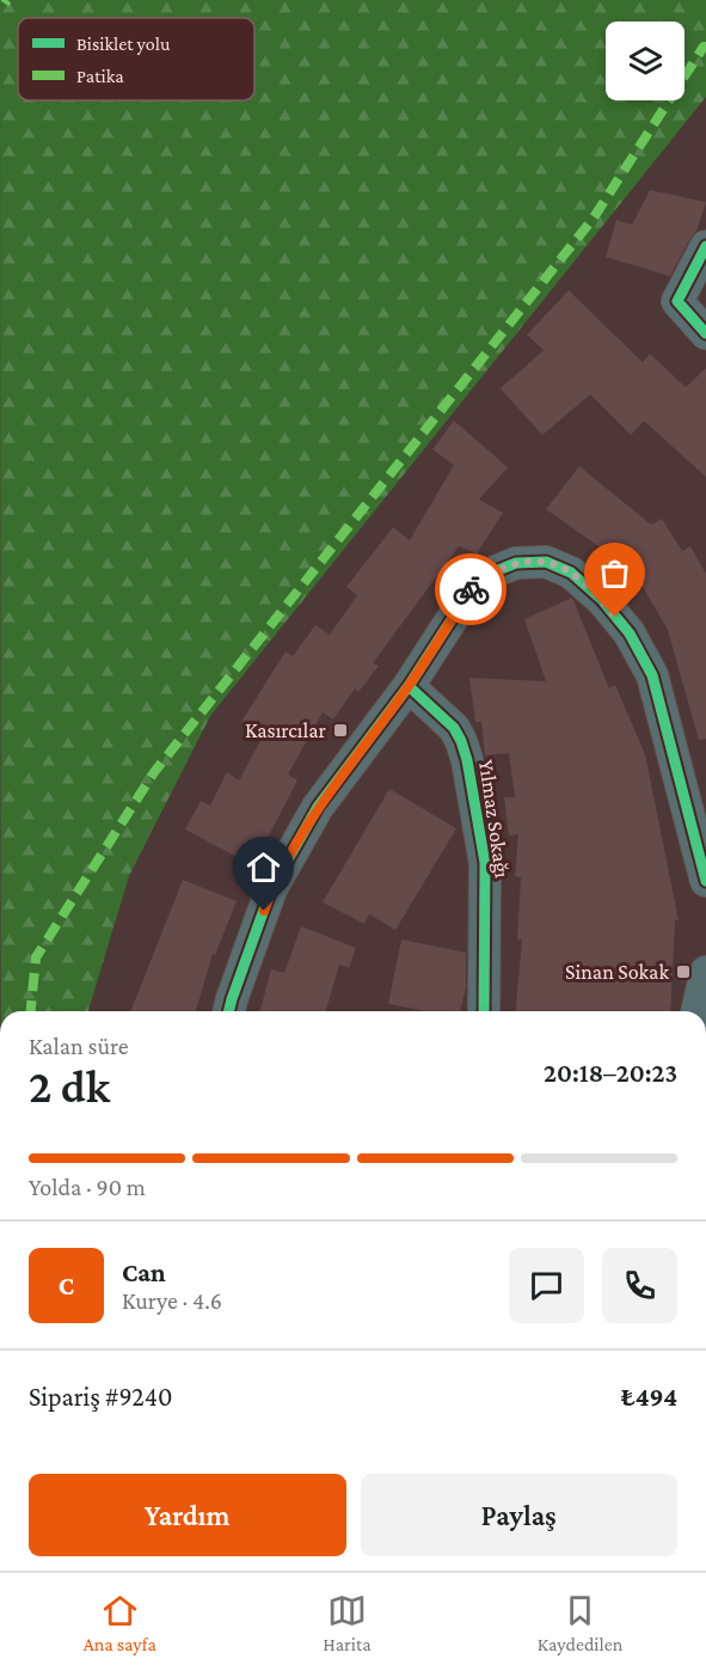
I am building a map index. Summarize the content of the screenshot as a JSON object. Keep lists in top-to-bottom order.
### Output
{
  "streets": {
    "street": ["Yılmaz Sokağı"]
  },
  "places": {
    "transit": ["Kasırcılar", "Sinan Sokak"]
  },
  "legend": ["Bisiklet yolu", "Patika"],
  "page": {
    "heading": ["2 dk", "Kalan süre", "20:18–20:23"],
    "panel": [
      "Can",
      "Kurye · 4.6",
      "Sipariş #9240",
      "₺494"
    ],
    "bar": "Yolda · 90 m",
    "round": "C",
    "buttons": ["Yardım", "Paylaş"],
    "tabs": ["Ana sayfa", "Harita", "Kaydedilen"]
  }
}
